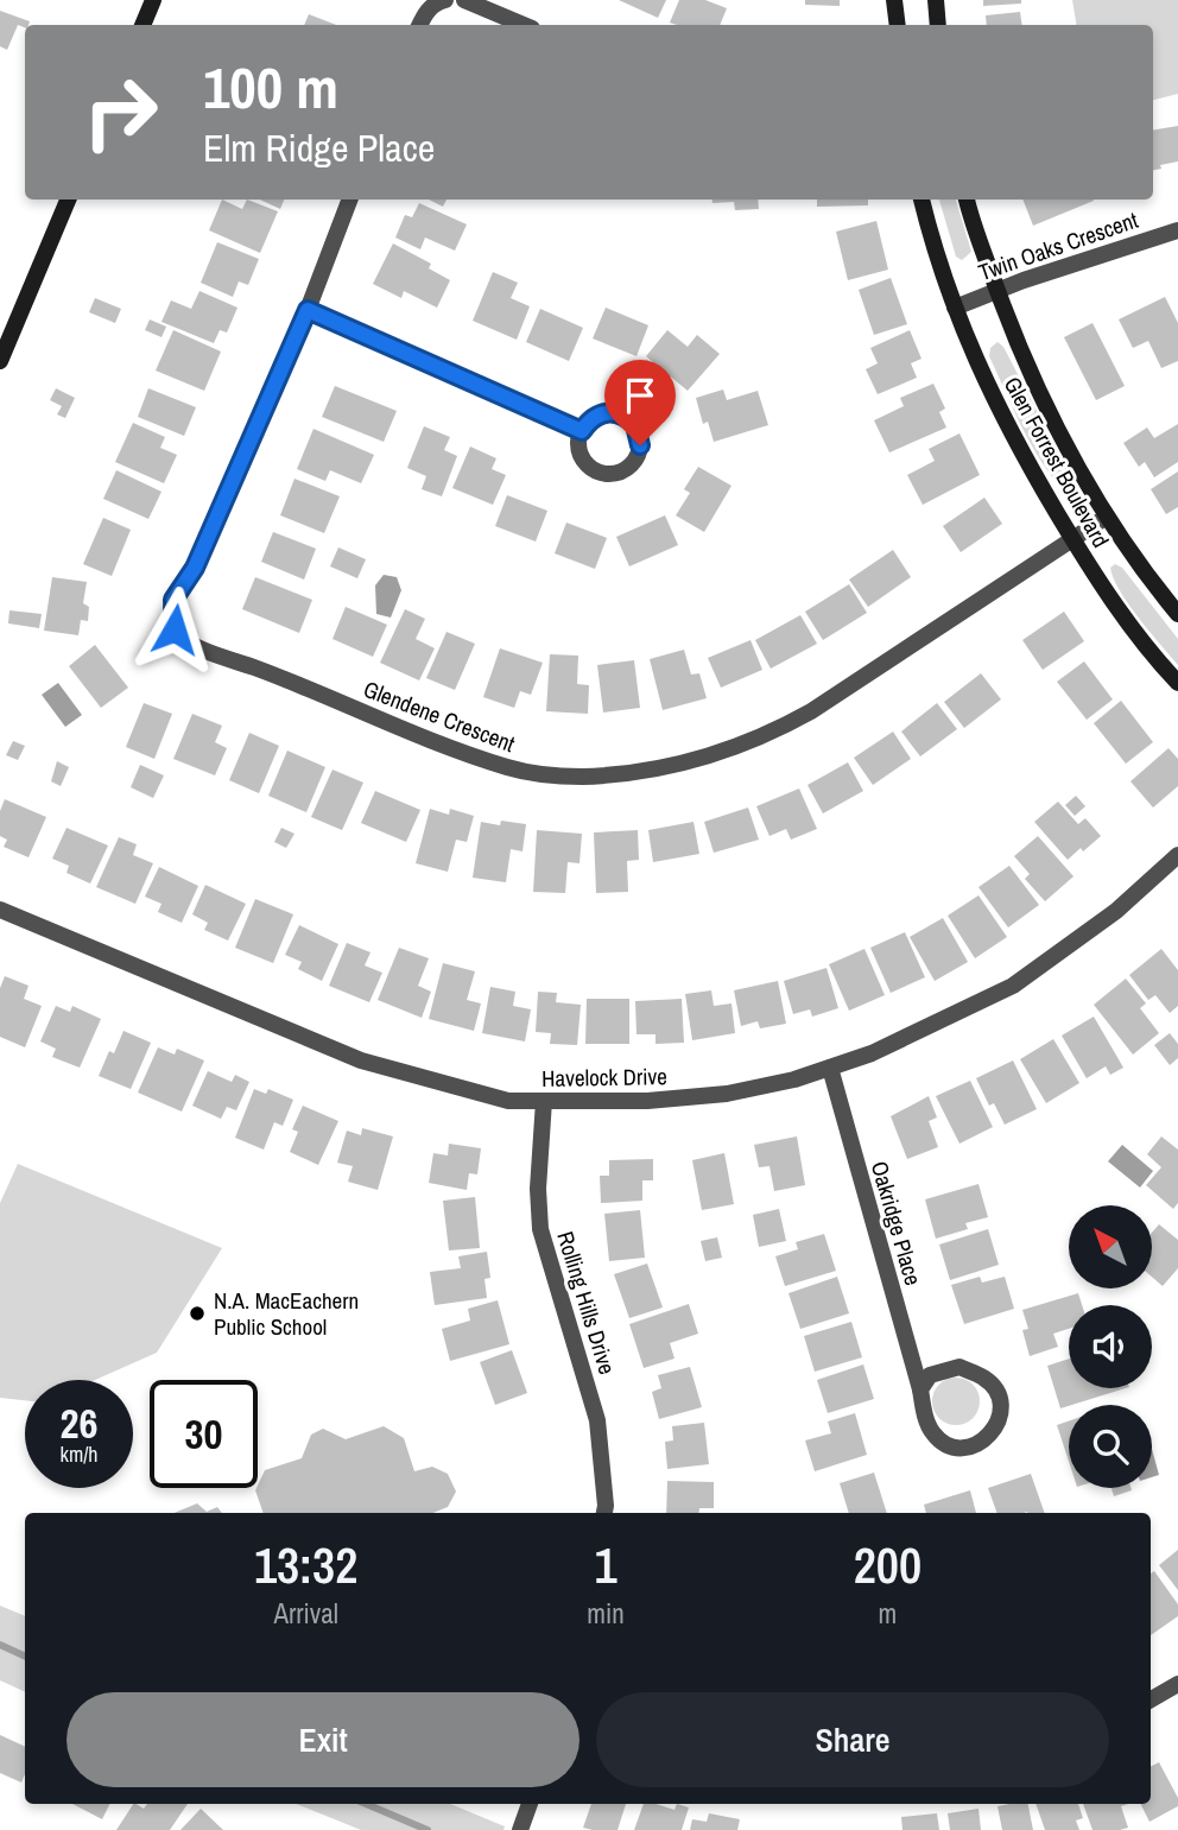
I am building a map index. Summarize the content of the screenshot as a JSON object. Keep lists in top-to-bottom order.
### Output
{
  "streets": {
    "street": [
      "Twin Oaks Crescent",
      "Glen Forrest Boulevard",
      "Glendene Crescent",
      "Havelock Drive",
      "Oakridge Place",
      "Rolling Hills Drive"
    ]
  },
  "crossings": [
    ["Twin Oaks Crescent", "Glen Forrest Boulevard"],
    ["Glen Forrest Boulevard", "Glendene Crescent"],
    ["Havelock Drive", "Oakridge Place"],
    ["Havelock Drive", "Rolling Hills Drive"]
  ],
  "places": ["N.A. MacEachern Public School"],
  "north": "top left",
  "page": {
    "turn": ["100 m", "Elm Ridge Place"],
    "speed": "26 km/h",
    "limit": "30",
    "eta": [
      "13:32",
      "Arrival",
      "1",
      "min",
      "200",
      "m"
    ],
    "buttons": ["Exit", "Share"]
  }
}
